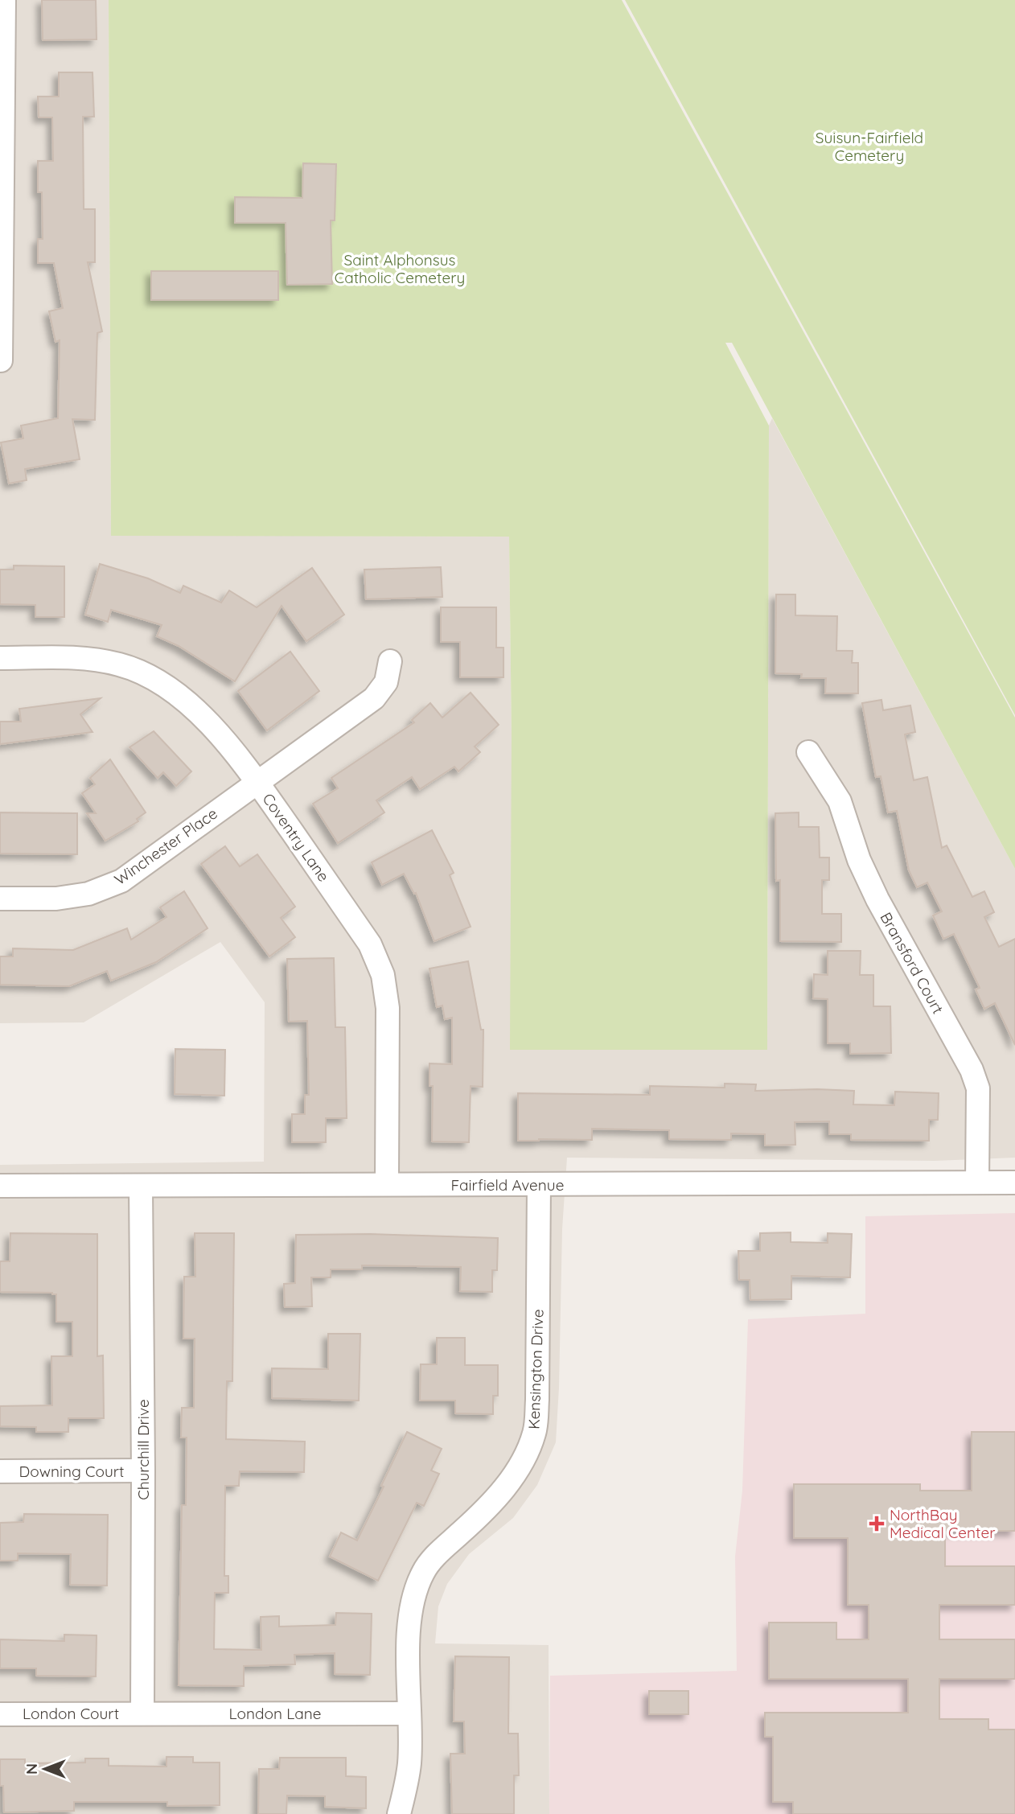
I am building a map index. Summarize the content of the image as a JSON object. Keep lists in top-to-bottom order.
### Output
{
  "streets": {
    "street": [
      "Coventry Lane",
      "Winchester Place",
      "Bransford Court",
      "Fairfield Avenue",
      "Kensington Drive",
      "Churchill Drive",
      "Downing Court",
      "London Court",
      "London Lane"
    ]
  },
  "crossings": [
    ["Coventry Lane", "Winchester Place"],
    ["Coventry Lane", "Fairfield Avenue"],
    ["Bransford Court", "Fairfield Avenue"],
    ["Fairfield Avenue", "Kensington Drive"],
    ["Fairfield Avenue", "Churchill Drive"],
    ["Kensington Drive", "London Lane"],
    ["Churchill Drive", "Downing Court"],
    ["Churchill Drive", "London Court"],
    ["Churchill Drive", "London Lane"],
    ["London Court", "London Lane"]
  ],
  "parks": ["Suisun-Fairfield Cemetery", "Saint Alphonsus Catholic Cemetery"],
  "places": {
    "health": ["NorthBay Medical Center"]
  },
  "north": "left"
}
